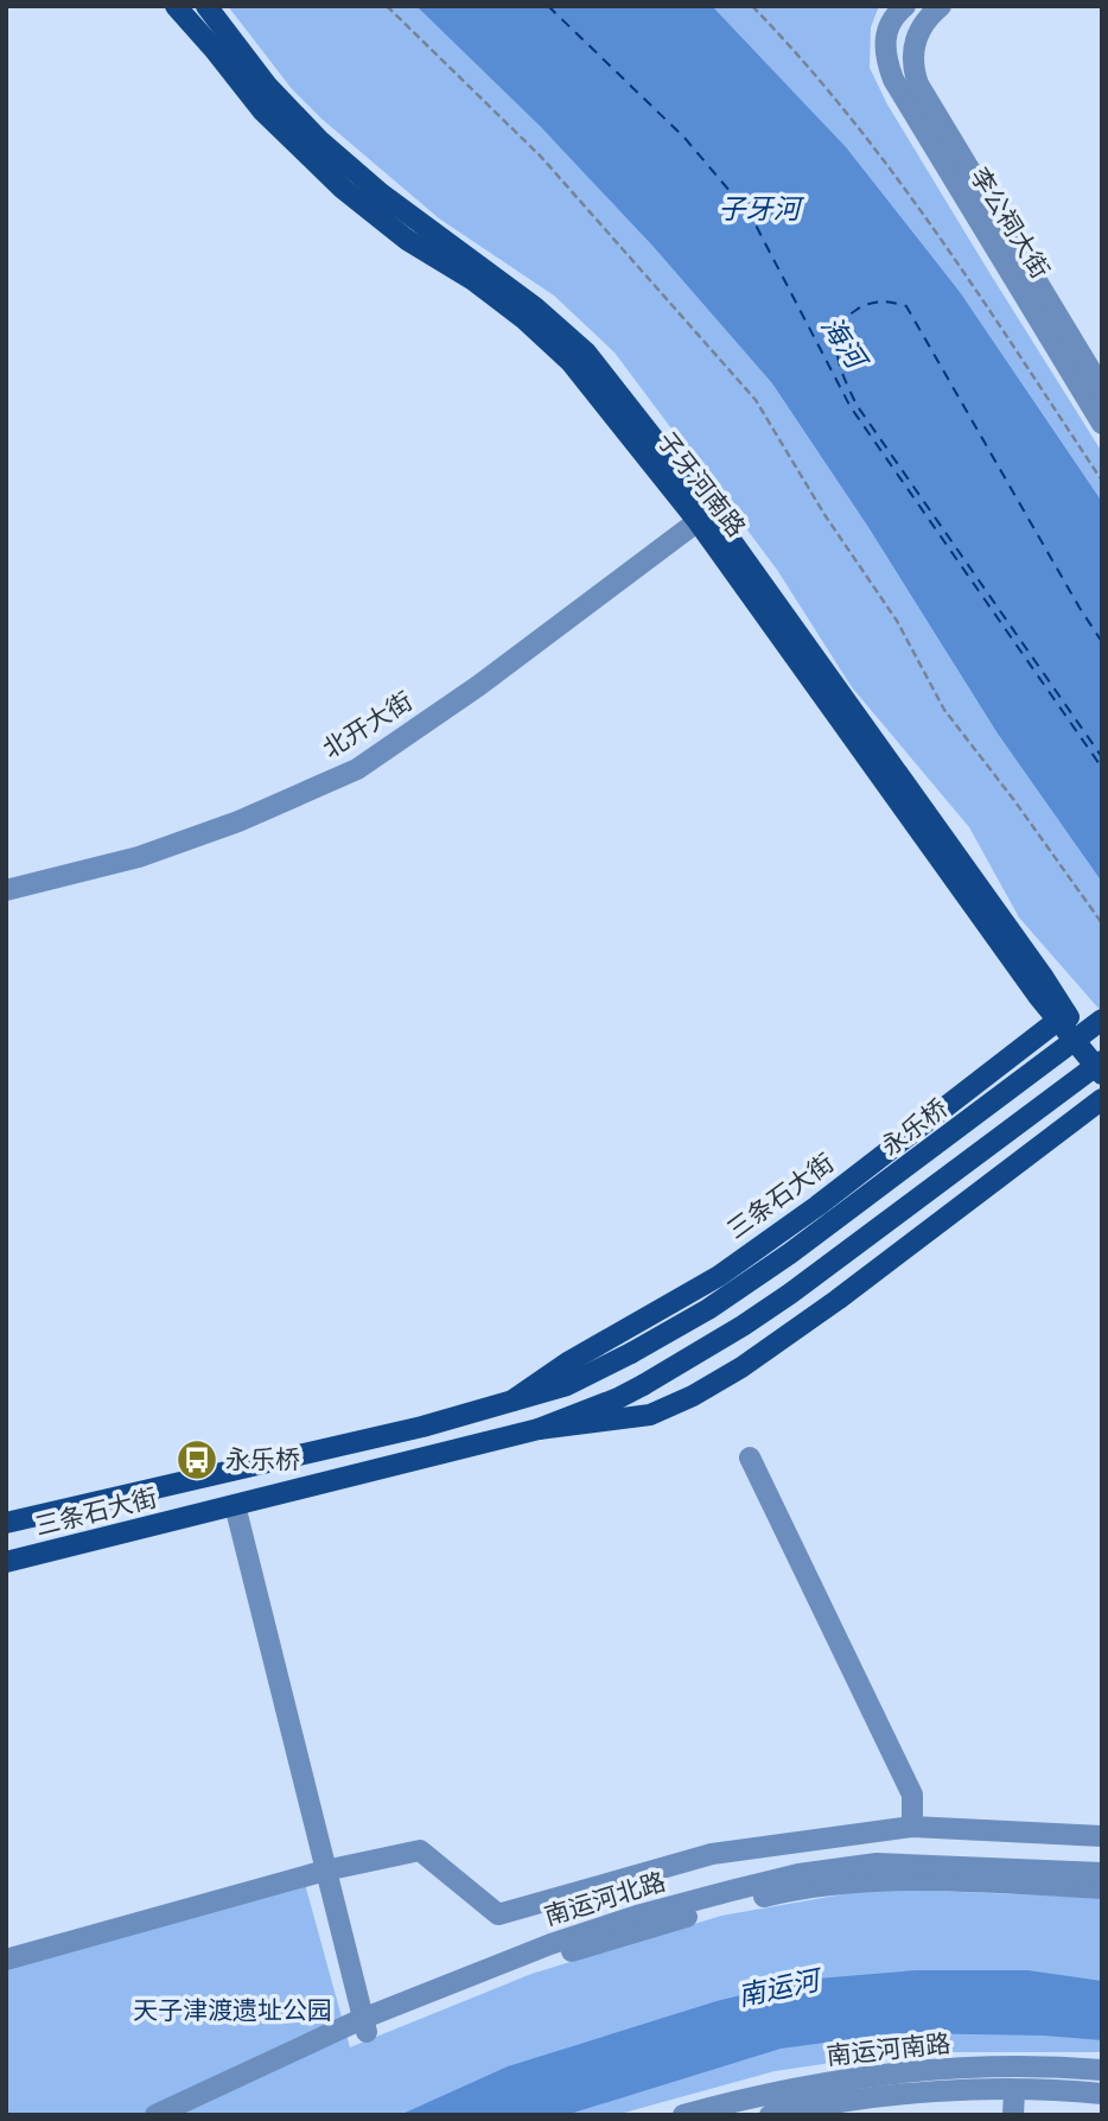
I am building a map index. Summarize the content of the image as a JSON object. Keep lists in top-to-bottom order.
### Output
{
  "streets": {
    "main road": ["子牙河南路", "永乐桥", "三条石大街"],
    "street": [
      "李公祠大街",
      "北开大街",
      "南运河北路",
      "南运河南路"
    ]
  },
  "crossings": [
    ["子牙河南路", "北开大街"],
    ["子牙河南路", "三条石大街"],
    ["永乐桥", "三条石大街"]
  ],
  "water": ["子牙河", "海河", "南运河"],
  "parks": ["天子津渡遗址公园"],
  "places": {
    "bus stop": ["永乐桥"]
  }
}
